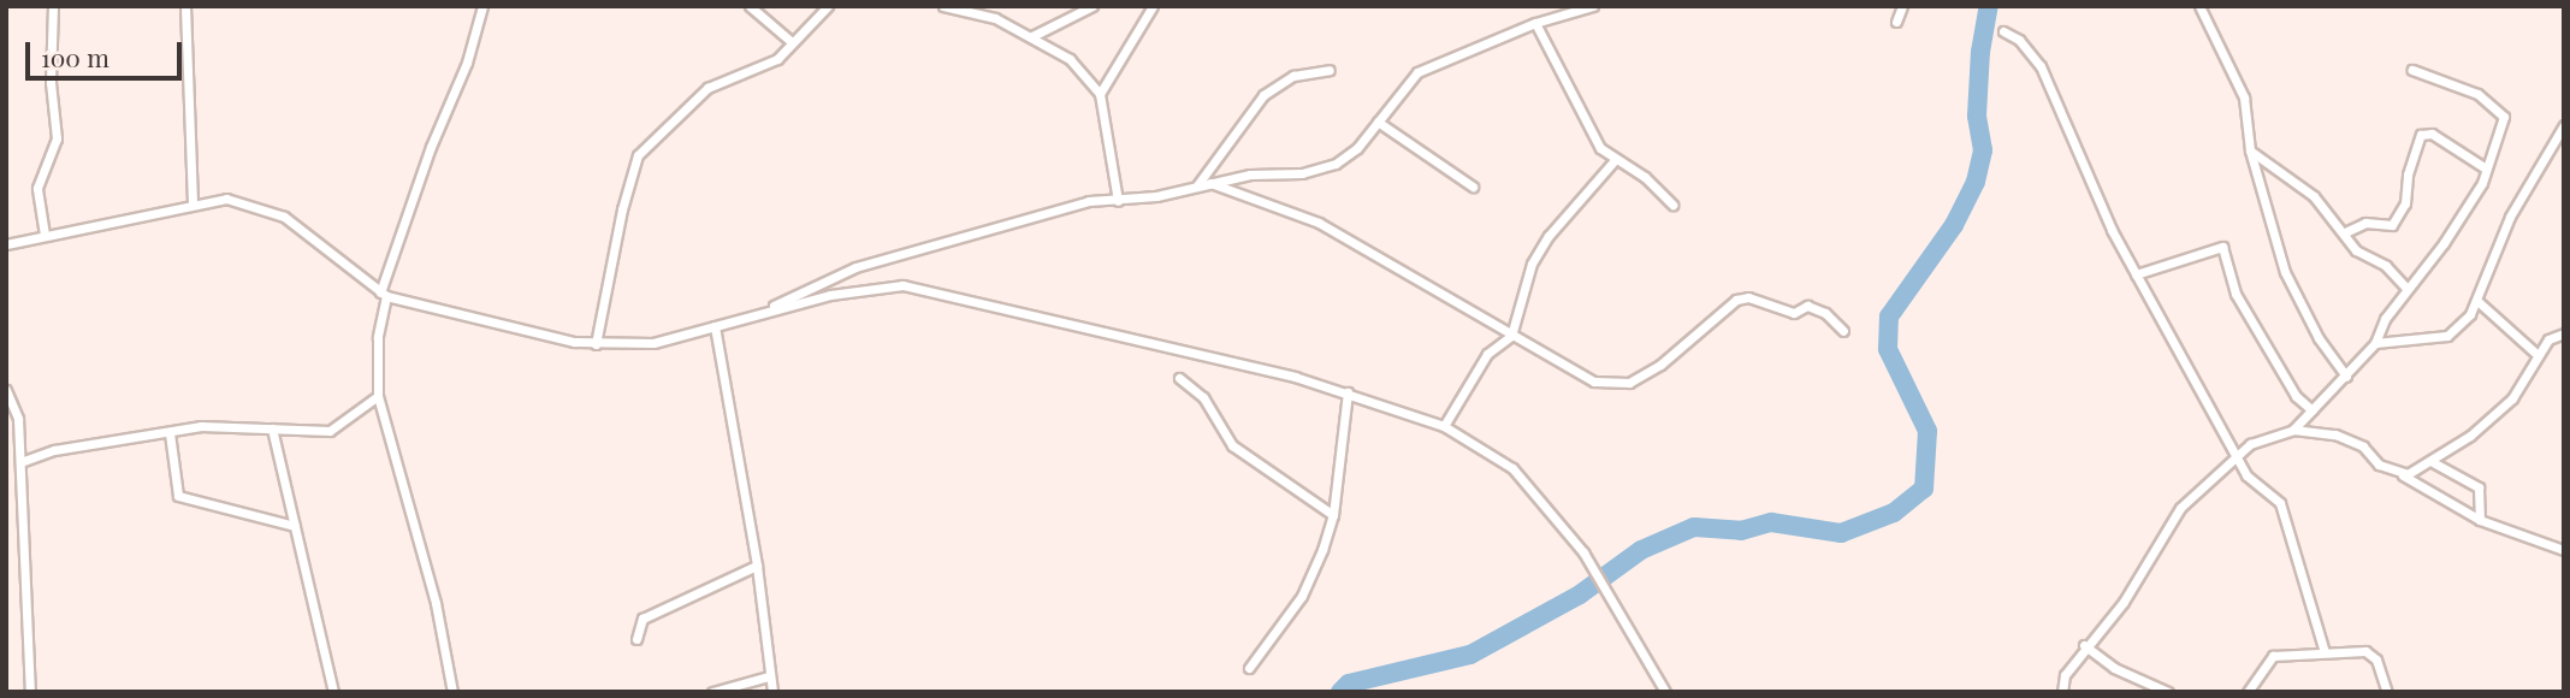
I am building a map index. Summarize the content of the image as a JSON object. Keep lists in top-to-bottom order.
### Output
{
  "scale_bar": "100 m"
}
